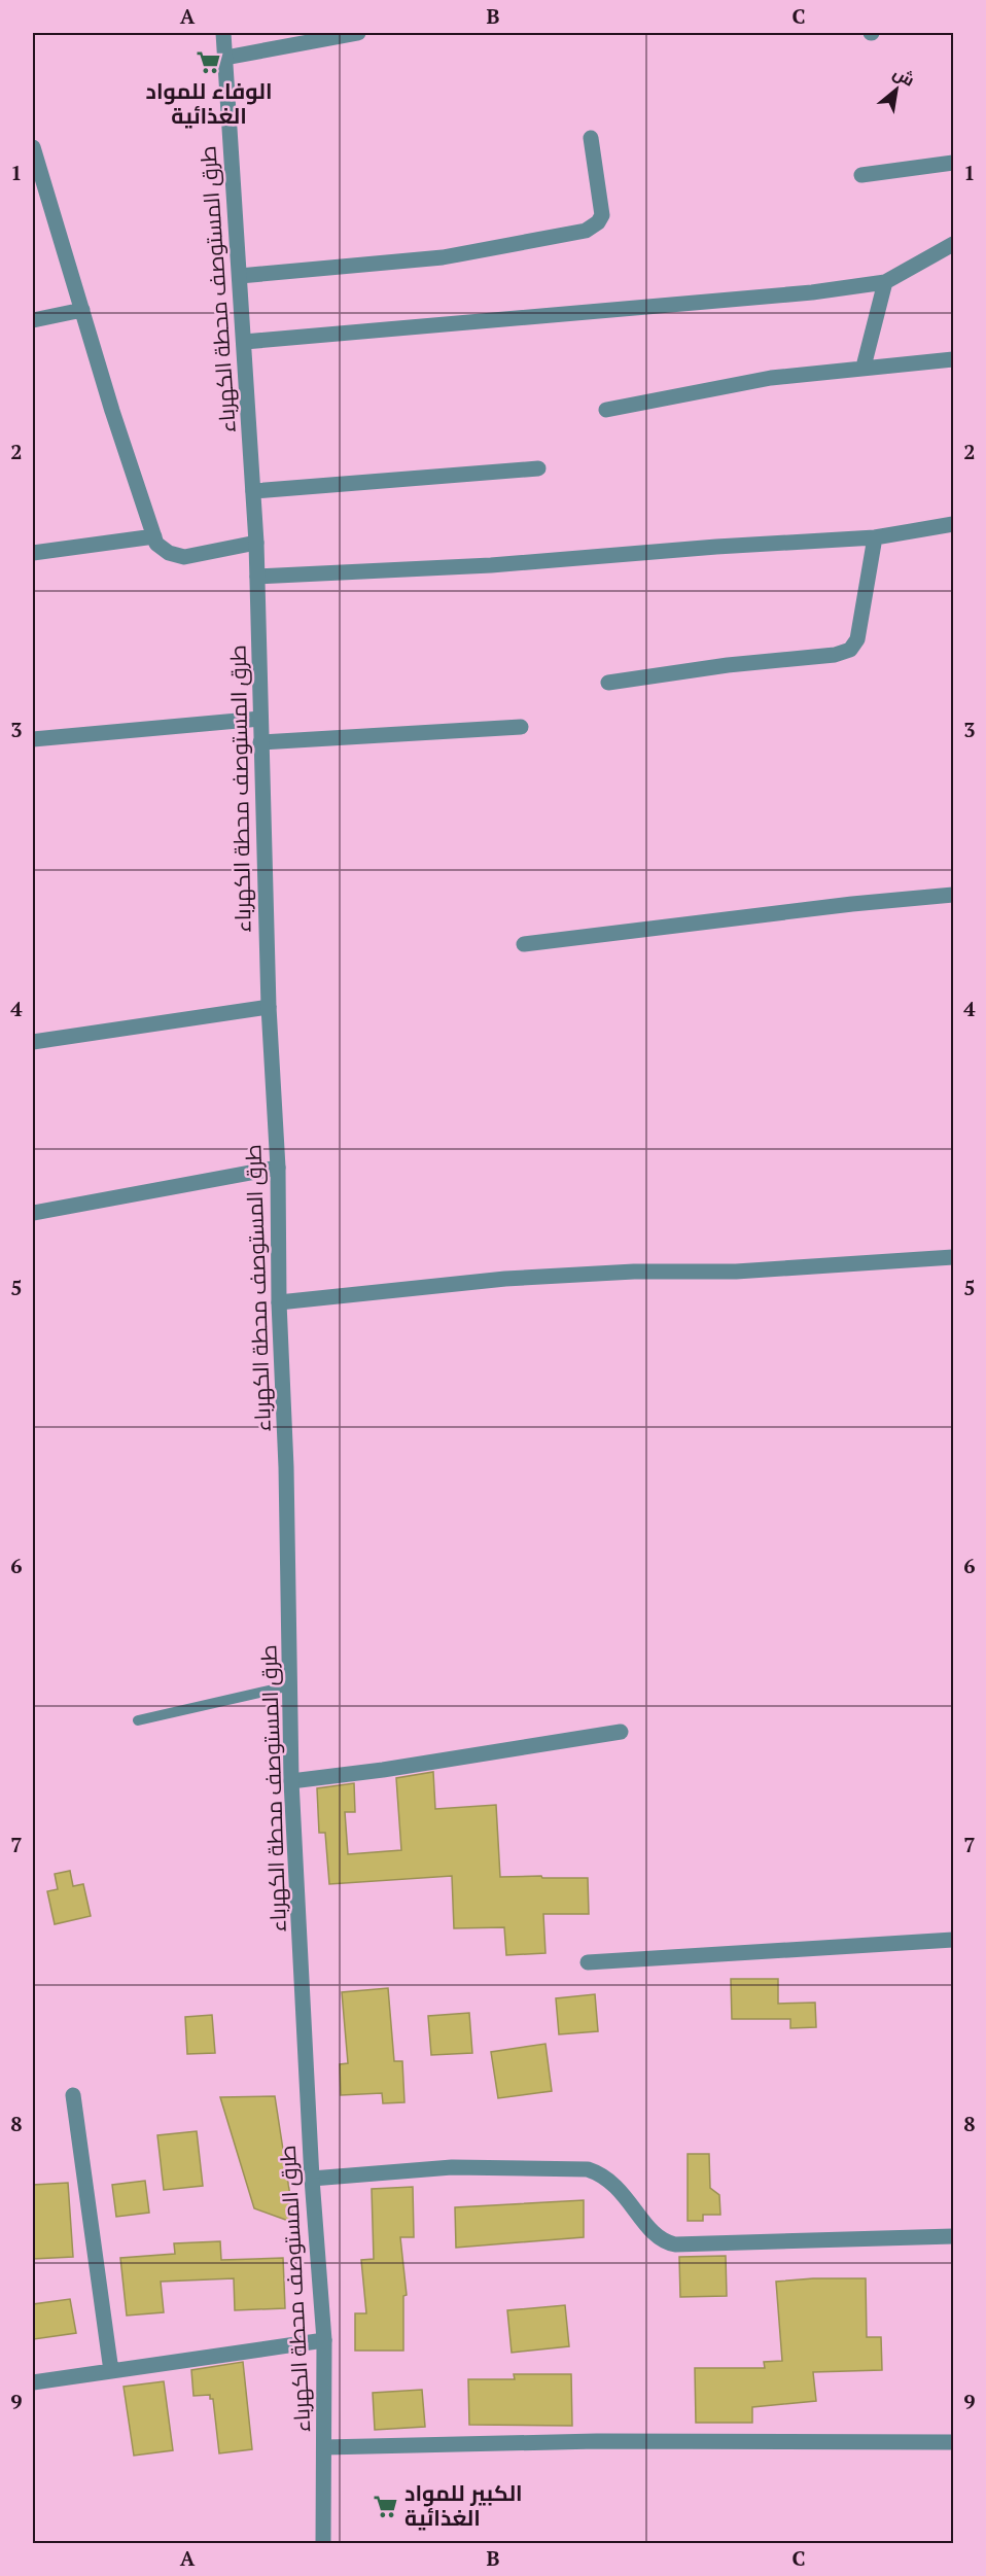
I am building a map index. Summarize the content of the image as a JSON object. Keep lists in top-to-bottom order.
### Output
{
  "streets": {
    "street": ["طرق المستوصف محطة الكهرباء"]
  },
  "places": {
    "supermarket": ["الوفاء للمواد الغذائية", "الكبير للمواد الغذائية"]
  },
  "north": "top right",
  "grid": {
    "columns": ["A", "B", "C"],
    "rows": [
      "1",
      "2",
      "3",
      "4",
      "5",
      "6",
      "7",
      "8",
      "9"
    ]
  }
}
